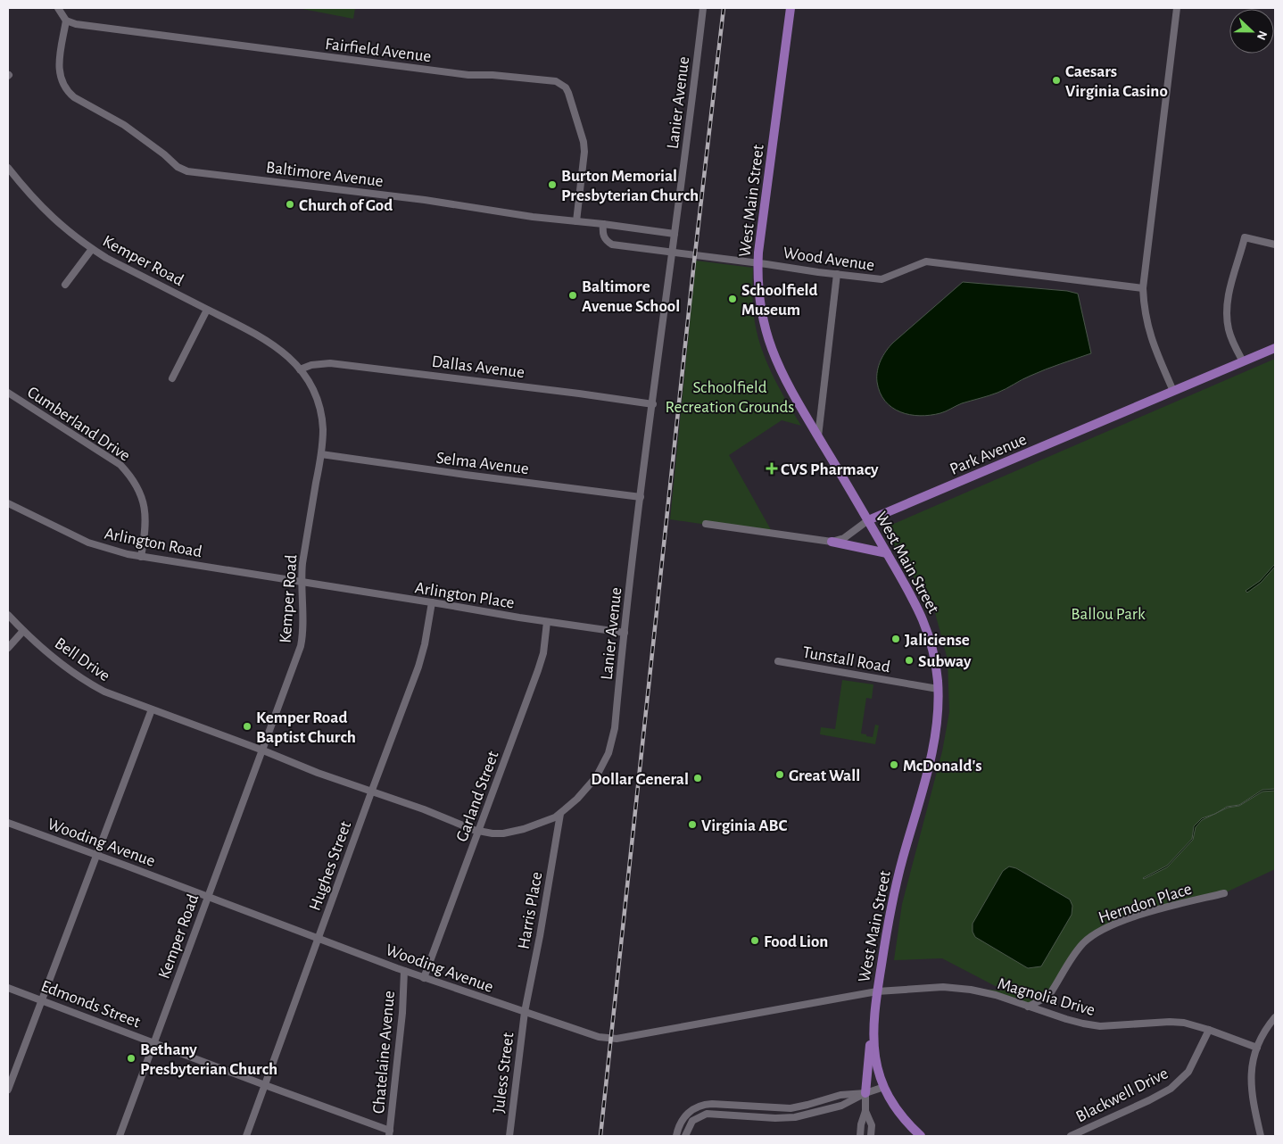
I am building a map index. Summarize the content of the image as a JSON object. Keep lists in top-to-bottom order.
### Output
{
  "streets": {
    "main road": ["West Main Street", "Park Avenue"],
    "street": [
      "Fairfield Avenue",
      "Lanier Avenue",
      "Baltimore Avenue",
      "Wood Avenue",
      "Kemper Road",
      "Dallas Avenue",
      "Cumberland Drive",
      "Selma Avenue",
      "Arlington Road",
      "Arlington Place",
      "Bell Drive",
      "Tunstall Road",
      "Garland Street",
      "Wooding Avenue",
      "Hughes Street",
      "Herndon Place",
      "Harris Place",
      "Magnolia Drive",
      "Edmonds Street",
      "Chatelaine Avenue",
      "Juless Street",
      "Blackwell Drive"
    ]
  },
  "crossings": [
    ["Fairfield Avenue", "Baltimore Avenue"],
    ["Lanier Avenue", "Baltimore Avenue"],
    ["Lanier Avenue", "Kemper Road"],
    ["Lanier Avenue", "Dallas Avenue"],
    ["Lanier Avenue", "Selma Avenue"],
    ["Lanier Avenue", "Arlington Place"],
    ["Lanier Avenue", "Bell Drive"],
    ["Lanier Avenue", "Garland Street"],
    ["Lanier Avenue", "Hughes Street"],
    ["Lanier Avenue", "Harris Place"],
    ["Baltimore Avenue", "Wood Avenue"],
    ["West Main Street", "Wood Avenue"],
    ["West Main Street", "Park Avenue"],
    ["West Main Street", "Tunstall Road"],
    ["West Main Street", "Wooding Avenue"],
    ["West Main Street", "Magnolia Drive"],
    ["Kemper Road", "Dallas Avenue"],
    ["Kemper Road", "Selma Avenue"],
    ["Kemper Road", "Arlington Road"],
    ["Kemper Road", "Arlington Place"],
    ["Kemper Road", "Wooding Avenue"],
    ["Kemper Road", "Edmonds Street"],
    ["Cumberland Drive", "Arlington Road"],
    ["Arlington Road", "Arlington Place"],
    ["Arlington Place", "Garland Street"],
    ["Arlington Place", "Hughes Street"],
    ["Garland Street", "Wooding Avenue"],
    ["Wooding Avenue", "Hughes Street"],
    ["Wooding Avenue", "Harris Place"],
    ["Wooding Avenue", "Magnolia Drive"],
    ["Wooding Avenue", "Chatelaine Avenue"],
    ["Wooding Avenue", "Juless Street"],
    ["Hughes Street", "Edmonds Street"],
    ["Herndon Place", "Magnolia Drive"],
    ["Harris Place", "Juless Street"],
    ["Magnolia Drive", "Blackwell Drive"],
    ["Edmonds Street", "Chatelaine Avenue"]
  ],
  "parks": ["Schoolfield Recreation Grounds", "Ballou Park"],
  "places": {
    "other": [
      "Caesars Virginia Casino",
      "Burton Memorial Presbyterian Church",
      "Church of God",
      "Baltimore Avenue School",
      "Schoolfield Museum",
      "Jaliciense",
      "Subway",
      "Kemper Road Baptist Church",
      "McDonald's",
      "Great Wall",
      "Dollar General",
      "Virginia ABC",
      "Food Lion",
      "Bethany Presbyterian Church"
    ],
    "health": ["CVS Pharmacy"]
  },
  "north": "right"
}
